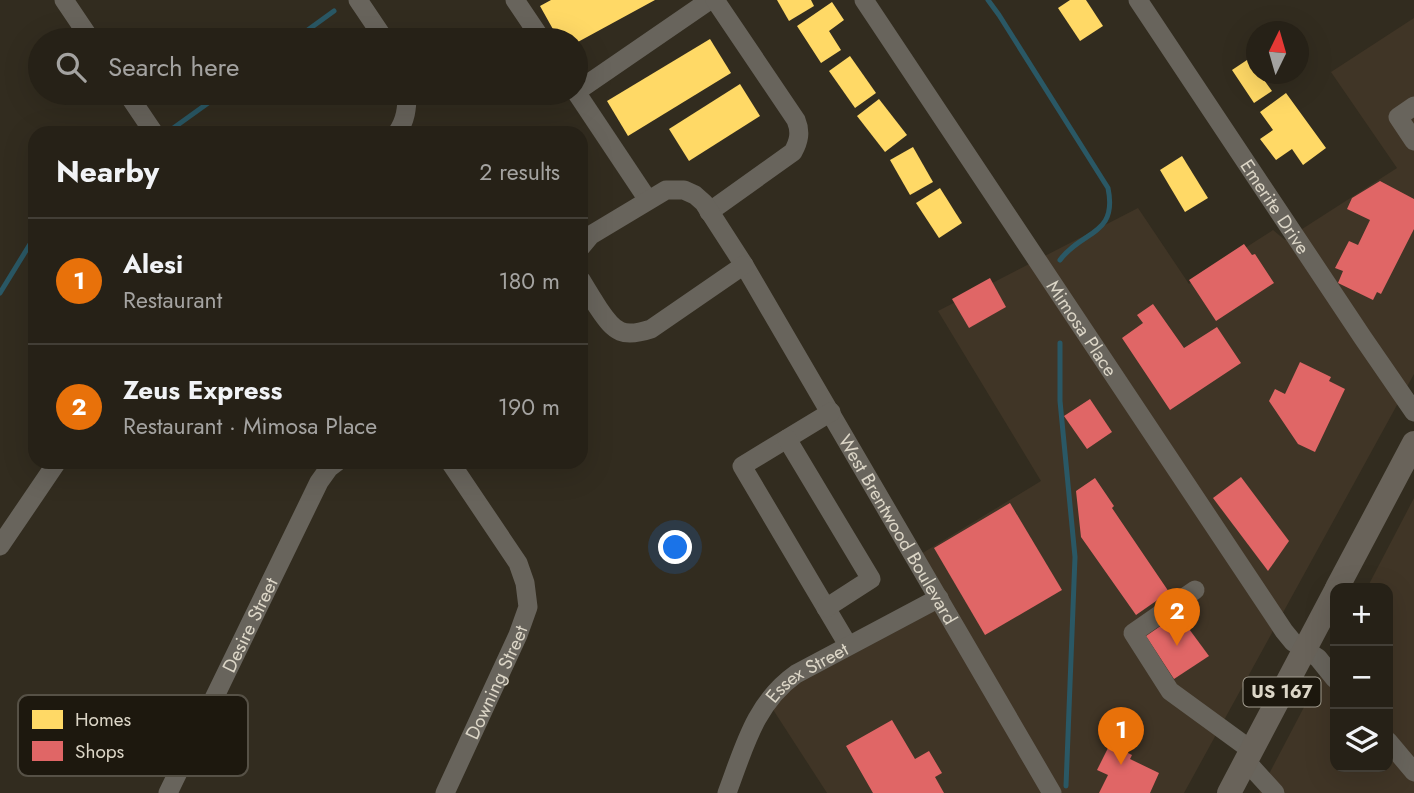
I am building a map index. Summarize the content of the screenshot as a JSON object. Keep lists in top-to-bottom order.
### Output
{
  "streets": {
    "main road": ["US 167"],
    "street": [
      "Emerite Drive",
      "Mimosa Place",
      "West Brentwood Boulevard",
      "Desire Street",
      "Essex Street",
      "Downing Street"
    ]
  },
  "crossings": [
    ["Mimosa Place", "US 167"],
    ["West Brentwood Boulevard", "Essex Street"]
  ],
  "legend": ["Homes", "Shops"],
  "north": "top",
  "page": {
    "search": "Search here",
    "heading": ["Nearby", "2 results"],
    "list": [
      {
        "mark": "1",
        "name": "Alesi",
        "note": "Restaurant",
        "value": "180 m"
      },
      {
        "mark": "2",
        "name": "Zeus Express",
        "note": "Restaurant · Mimosa Place",
        "value": "190 m"
      }
    ],
    "map_buttons": ["+", "−"],
    "pins": ["2", "1"]
  }
}
